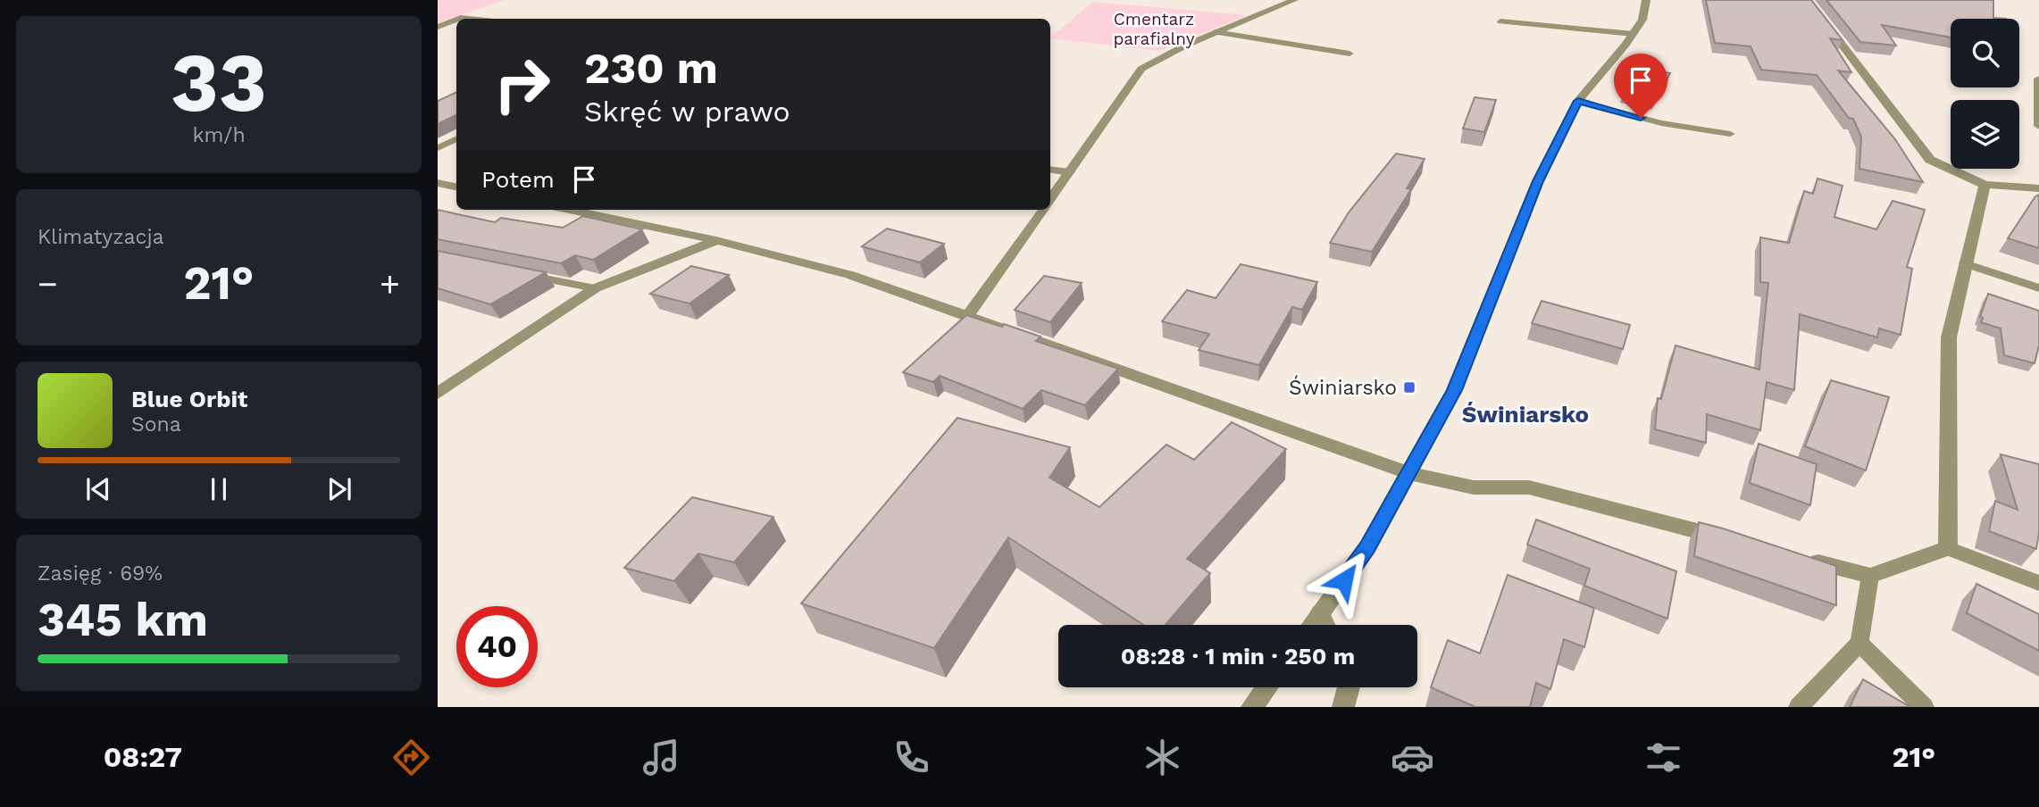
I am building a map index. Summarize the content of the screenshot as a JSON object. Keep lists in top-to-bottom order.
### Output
{
  "districts": ["Świniarsko"],
  "parks": ["Cmentarz parafialny"],
  "places": {
    "transit": ["Świniarsko"]
  },
  "page": {
    "tile": [
      ["33", "km/h"],
      "Klimatyzacja",
      ["Zasięg · 69%", "345 km"]
    ],
    "turn": ["230 m", "Skręć w prawo"],
    "then": "Potem",
    "heat": ["−", "21°", "+"],
    "song": ["Blue Orbit", "Sona"],
    "limit": "40",
    "trip": "08:28 · 1 min · 250 m",
    "tabs": ["08:27", "21°"]
  }
}
